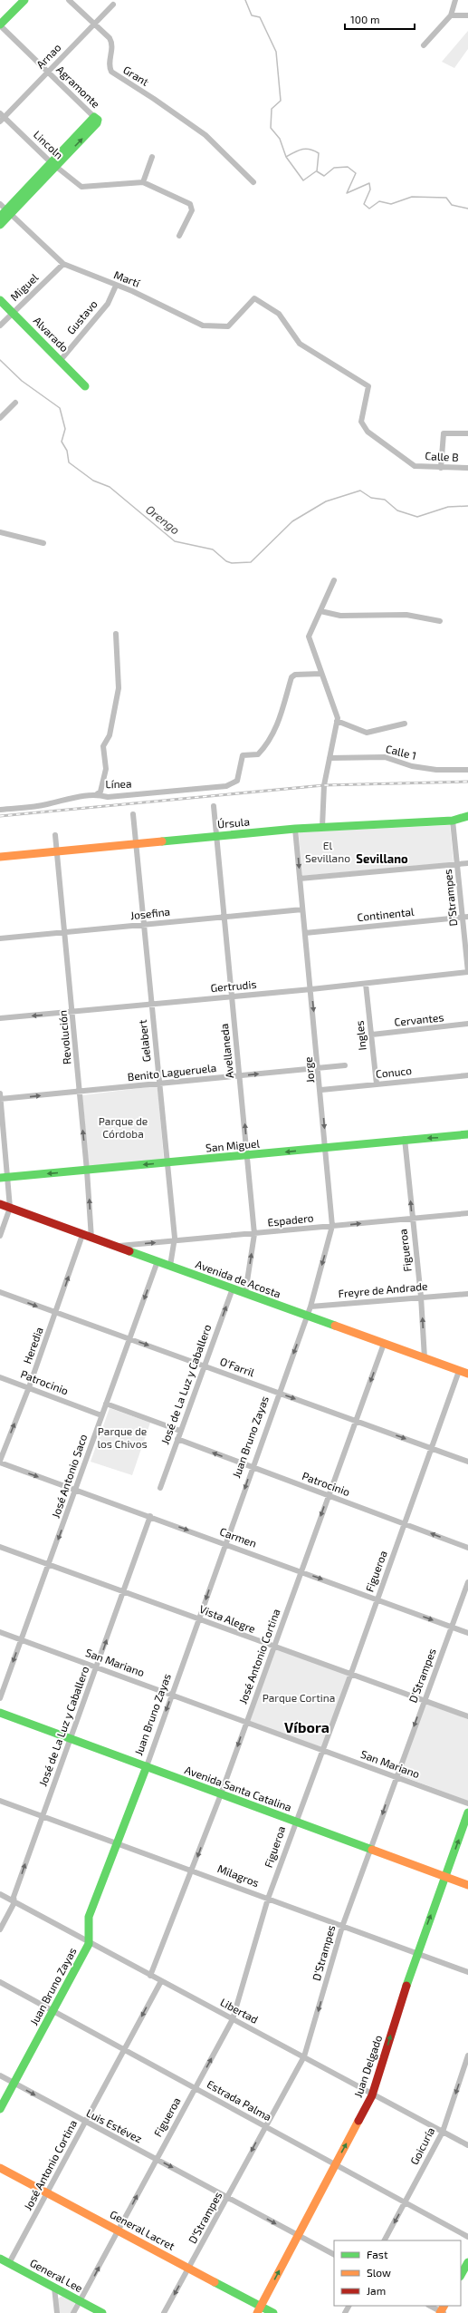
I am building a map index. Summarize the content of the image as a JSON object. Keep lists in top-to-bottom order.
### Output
{
  "streets": {
    "street": [
      "Arnao",
      "Grant",
      "Agramonte",
      "Lincoln",
      "Martí",
      "Miguel",
      "Gustavo",
      "Alvarado",
      "Calle B",
      "Calle 1",
      "Línea",
      "Úrsula",
      "D'Strampes",
      "Josefina",
      "Continental",
      "Gertrudis",
      "Cervantes",
      "Ingles",
      "Revolución",
      "Gelabert",
      "Avellaneda",
      "Jorge",
      "Benito Lagueruela",
      "Conuco",
      "San Miguel",
      "Espadero",
      "Figueroa",
      "Avenida de Acosta",
      "Freyre de Andrade",
      "Heredia",
      "O'Farril",
      "Patrocinio",
      "José de La Luz y Caballero",
      "Juan Bruno Zayas",
      "José Antonio Saco",
      "Carmen",
      "Vista Alegre",
      "José Antonio Cortina",
      "San Mariano",
      "Avenida Santa Catalina",
      "Milagros",
      "Libertad",
      "Juan Delgado",
      "Estrada Palma",
      "Luis Estévez",
      "Goicuría",
      "General Lacret",
      "General Lee"
    ]
  },
  "crossings": [
    ["Arnao", "Grant"],
    ["Arnao", "Agramonte"],
    ["Arnao", "Lincoln"],
    ["Martí", "Miguel"],
    ["Martí", "Gustavo"],
    ["Martí", "Calle B"],
    ["Miguel", "Alvarado"],
    ["Gustavo", "Alvarado"],
    ["Úrsula", "D'Strampes"],
    ["Úrsula", "Revolución"],
    ["Úrsula", "Gelabert"],
    ["Úrsula", "Avellaneda"],
    ["Úrsula", "Jorge"],
    ["D'Strampes", "Continental"],
    ["D'Strampes", "Gertrudis"],
    ["D'Strampes", "Carmen"],
    ["D'Strampes", "Vista Alegre"],
    ["D'Strampes", "San Mariano"],
    ["D'Strampes", "Avenida Santa Catalina"],
    ["D'Strampes", "Milagros"],
    ["D'Strampes", "Libertad"],
    ["D'Strampes", "Estrada Palma"],
    ["D'Strampes", "Luis Estévez"],
    ["D'Strampes", "General Lacret"],
    ["Josefina", "Revolución"],
    ["Josefina", "Gelabert"],
    ["Josefina", "Avellaneda"],
    ["Josefina", "Jorge"],
    ["Continental", "Jorge"],
    ["Gertrudis", "Ingles"],
    ["Gertrudis", "Revolución"],
    ["Gertrudis", "Gelabert"],
    ["Gertrudis", "Avellaneda"],
    ["Gertrudis", "Jorge"],
    ["Cervantes", "Ingles"],
    ["Ingles", "Conuco"],
    ["Revolución", "Benito Lagueruela"],
    ["Revolución", "San Miguel"],
    ["Revolución", "Avenida de Acosta"],
    ["Gelabert", "Benito Lagueruela"],
    ["Gelabert", "San Miguel"],
    ["Gelabert", "Espadero"],
    ["Gelabert", "Avenida de Acosta"],
    ["Avellaneda", "Benito Lagueruela"],
    ["Avellaneda", "San Miguel"],
    ["Avellaneda", "Espadero"],
    ["Avellaneda", "Avenida de Acosta"],
    ["Jorge", "Benito Lagueruela"],
    ["Jorge", "Conuco"],
    ["Jorge", "San Miguel"],
    ["Jorge", "Espadero"],
    ["Jorge", "Freyre de Andrade"],
    ["San Miguel", "Figueroa"],
    ["Espadero", "Figueroa"],
    ["Espadero", "Avenida de Acosta"],
    ["Figueroa", "Avenida de Acosta"],
    ["Figueroa", "Freyre de Andrade"],
    ["Figueroa", "O'Farril"],
    ["Figueroa", "Patrocinio"],
    ["Figueroa", "Carmen"],
    ["Figueroa", "Vista Alegre"],
    ["Figueroa", "San Mariano"],
    ["Figueroa", "Avenida Santa Catalina"],
    ["Figueroa", "Milagros"],
    ["Figueroa", "Libertad"],
    ["Figueroa", "Estrada Palma"],
    ["Figueroa", "Luis Estévez"],
    ["Figueroa", "General Lacret"],
    ["Figueroa", "General Lee"],
    ["Avenida de Acosta", "Heredia"],
    ["Avenida de Acosta", "José de La Luz y Caballero"],
    ["Avenida de Acosta", "Juan Bruno Zayas"],
    ["Avenida de Acosta", "José Antonio Saco"],
    ["Avenida de Acosta", "José Antonio Cortina"],
    ["Heredia", "O'Farril"],
    ["Heredia", "Patrocinio"],
    ["Heredia", "Carmen"],
    ["O'Farril", "José de La Luz y Caballero"],
    ["O'Farril", "Juan Bruno Zayas"],
    ["O'Farril", "José Antonio Saco"],
    ["O'Farril", "José Antonio Cortina"],
    ["Patrocinio", "José de La Luz y Caballero"],
    ["Patrocinio", "Juan Bruno Zayas"],
    ["Patrocinio", "José Antonio Saco"],
    ["Patrocinio", "José Antonio Cortina"],
    ["José de La Luz y Caballero", "Carmen"],
    ["José de La Luz y Caballero", "Vista Alegre"],
    ["José de La Luz y Caballero", "San Mariano"],
    ["José de La Luz y Caballero", "Avenida Santa Catalina"],
    ["José de La Luz y Caballero", "Milagros"],
    ["José de La Luz y Caballero", "Libertad"],
    ["Juan Bruno Zayas", "Carmen"],
    ["Juan Bruno Zayas", "Vista Alegre"],
    ["Juan Bruno Zayas", "San Mariano"],
    ["Juan Bruno Zayas", "Avenida Santa Catalina"],
    ["Juan Bruno Zayas", "Milagros"],
    ["Juan Bruno Zayas", "Libertad"],
    ["Juan Bruno Zayas", "Estrada Palma"],
    ["Juan Bruno Zayas", "Luis Estévez"],
    ["José Antonio Saco", "Carmen"],
    ["José Antonio Saco", "Vista Alegre"],
    ["José Antonio Saco", "San Mariano"],
    ["Carmen", "José Antonio Cortina"],
    ["Vista Alegre", "José Antonio Cortina"],
    ["José Antonio Cortina", "San Mariano"],
    ["José Antonio Cortina", "Avenida Santa Catalina"],
    ["José Antonio Cortina", "Milagros"],
    ["José Antonio Cortina", "Libertad"],
    ["José Antonio Cortina", "Estrada Palma"],
    ["José Antonio Cortina", "Luis Estévez"],
    ["José Antonio Cortina", "General Lacret"],
    ["José Antonio Cortina", "General Lee"],
    ["Avenida Santa Catalina", "Juan Delgado"],
    ["Milagros", "Juan Delgado"],
    ["Libertad", "Juan Delgado"],
    ["Libertad", "Goicuría"],
    ["Juan Delgado", "Estrada Palma"],
    ["Juan Delgado", "Luis Estévez"],
    ["Juan Delgado", "General Lacret"],
    ["Estrada Palma", "Goicuría"]
  ],
  "one_way": [
    "D'Strampes",
    "Revolución",
    "Jorge",
    "Benito Lagueruela",
    "San Miguel",
    "Espadero",
    "Heredia",
    "O'Farril",
    "José de La Luz y Caballero",
    "Juan Bruno Zayas",
    "José Antonio Saco",
    "Carmen",
    "José Antonio Cortina",
    "Juan Delgado",
    "Luis Estévez",
    "Goicuría"
  ],
  "districts": ["Sevillano", "Víbora"],
  "water": ["Orengo"],
  "parks": [
    "El Sevillano",
    "Parque de Córdoba",
    "Parque de los Chivos",
    "Parque Cortina"
  ],
  "legend": ["Fast", "Slow", "Jam"],
  "scale_bar": "100 m"
}
